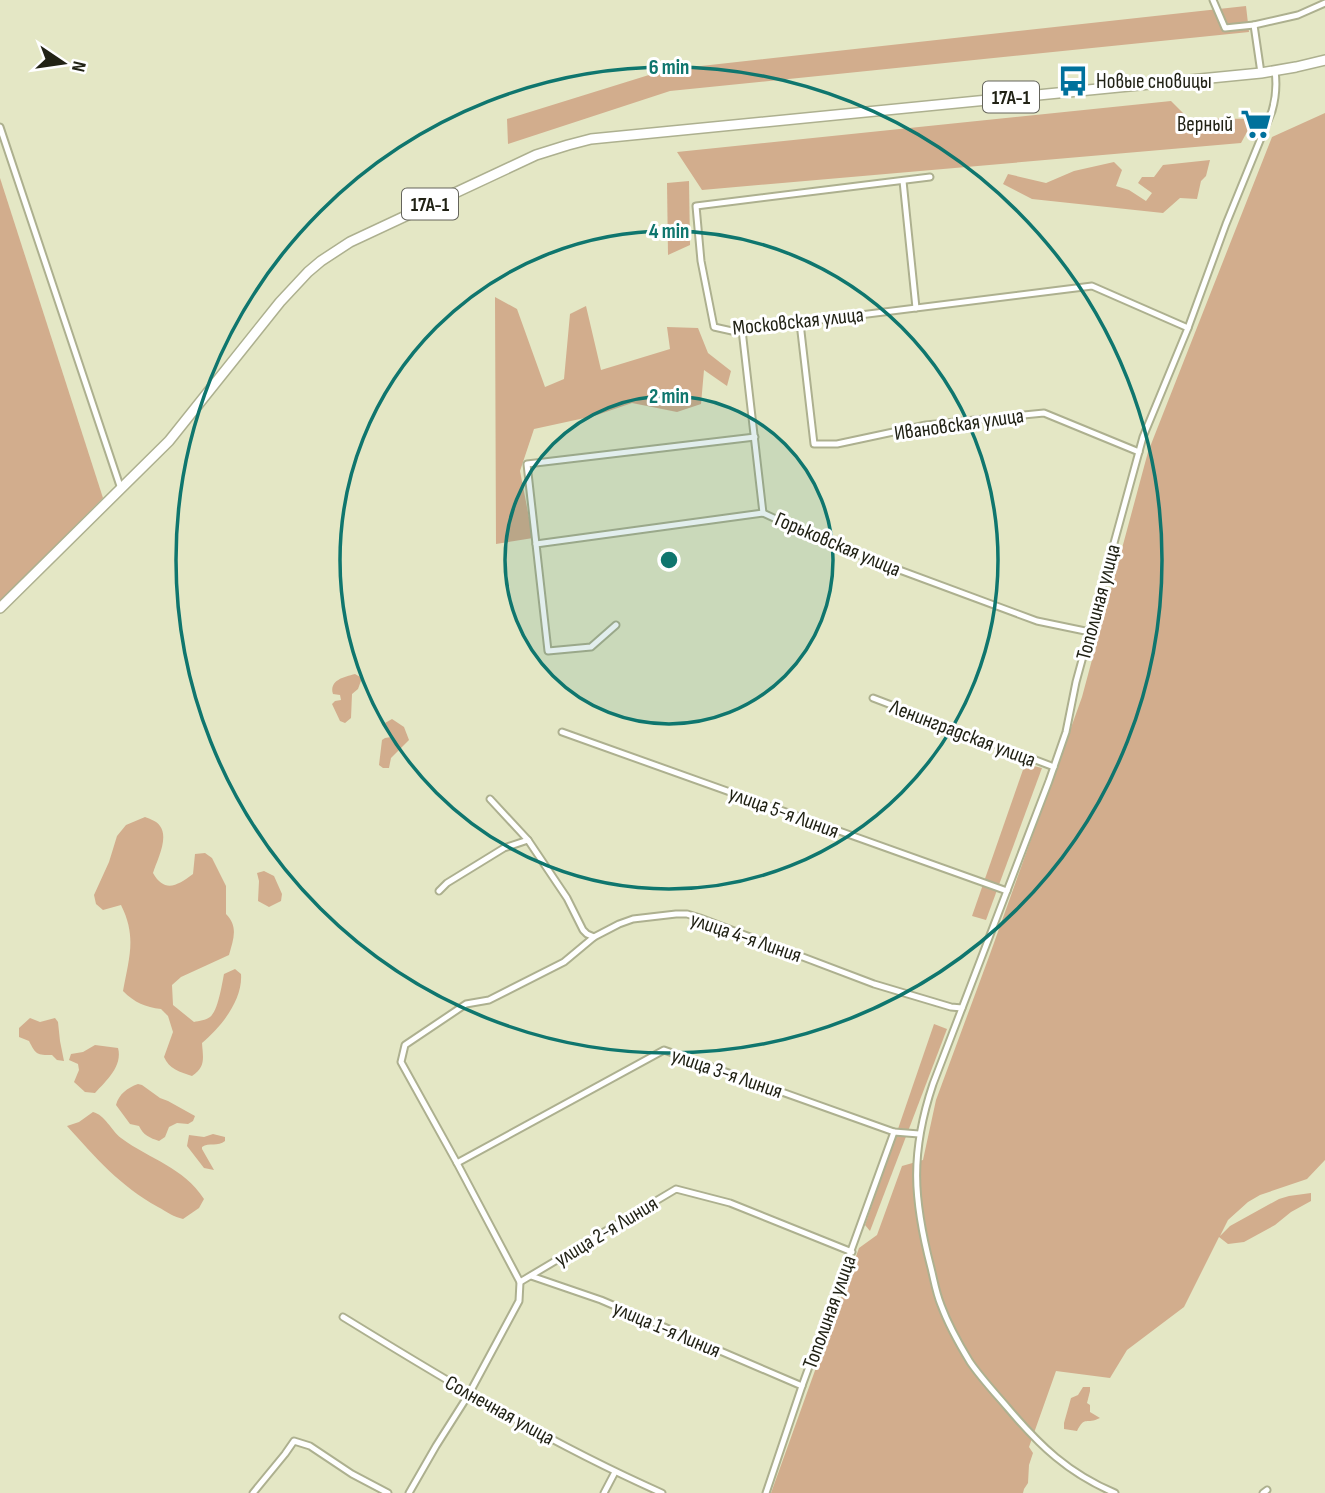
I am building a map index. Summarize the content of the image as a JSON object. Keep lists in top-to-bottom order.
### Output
{
  "streets": {
    "main road": ["17А-1"],
    "street": [
      "Московская улица",
      "Ивановская улица",
      "Горьковская улица",
      "Тополиная улица",
      "Ленинградская улица",
      "улица 5-я Линия",
      "улица 4-я Линия",
      "улица 3-я Линия",
      "улица 2-я Линия",
      "улица 1-я Линия",
      "Солнечная улица"
    ]
  },
  "crossings": [
    ["17А-1", "Тополиная улица"],
    ["Московская улица", "Ивановская улица"],
    ["Московская улица", "Тополиная улица"],
    ["Ивановская улица", "Тополиная улица"],
    ["Горьковская улица", "Тополиная улица"],
    ["Тополиная улица", "Ленинградская улица"],
    ["Тополиная улица", "улица 5-я Линия"],
    ["Тополиная улица", "улица 4-я Линия"],
    ["Тополиная улица", "улица 3-я Линия"],
    ["Тополиная улица", "улица 2-я Линия"],
    ["Тополиная улица", "улица 1-я Линия"],
    ["улица 4-я Линия", "улица 3-я Линия"],
    ["улица 2-я Линия", "улица 1-я Линия"]
  ],
  "places": {
    "bus stop": ["Новые сновицы"],
    "supermarket": ["Верный"]
  },
  "north": "right",
  "rings": ["6 min", "4 min", "2 min"]
}
